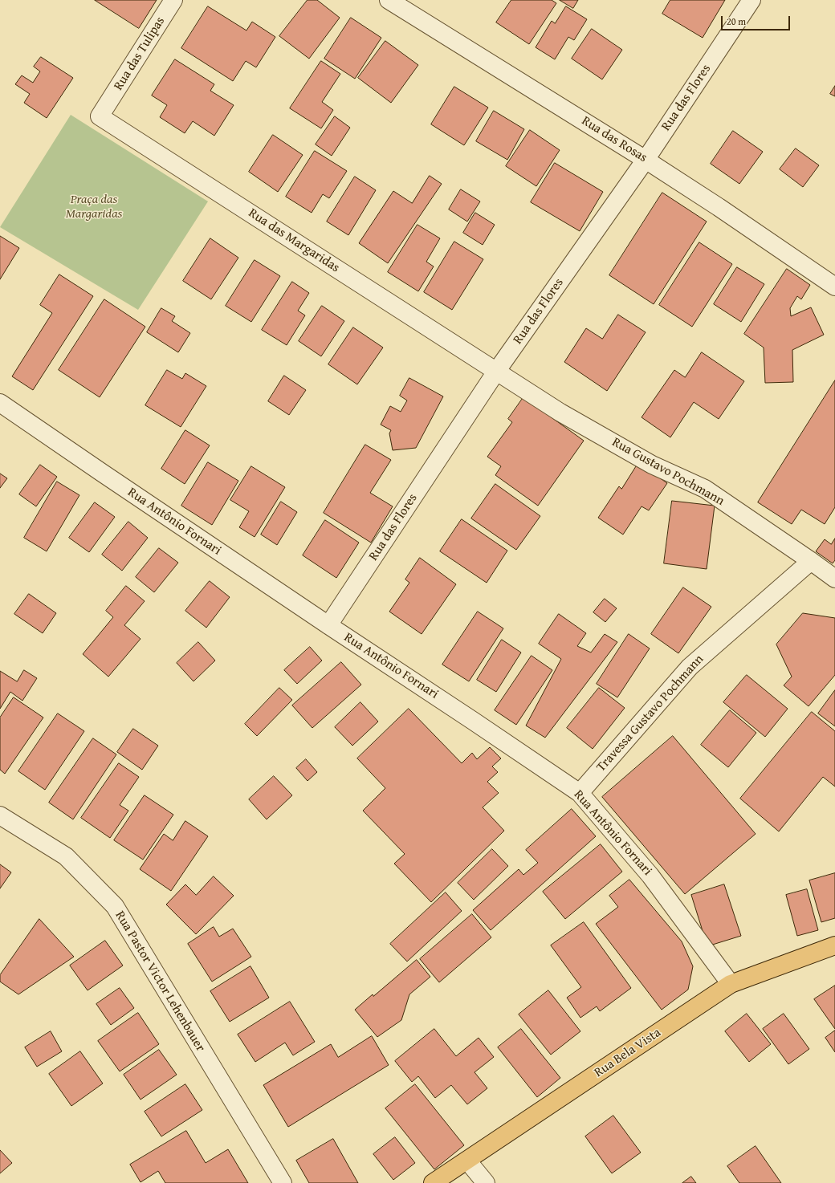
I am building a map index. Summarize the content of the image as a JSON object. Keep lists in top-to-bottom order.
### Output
{
  "streets": {
    "main road": ["Rua Bela Vista"],
    "street": [
      "Rua das Tulipas",
      "Rua das Flores",
      "Rua das Rosas",
      "Rua das Margaridas",
      "Rua Gustavo Pochmann",
      "Rua Antônio Fornari",
      "Travessa Gustavo Pochmann",
      "Rua Pastor Victor Lehenbauer"
    ]
  },
  "crossings": [
    ["Rua das Tulipas", "Rua das Margaridas"],
    ["Rua das Flores", "Rua das Rosas"],
    ["Rua das Flores", "Rua das Margaridas"],
    ["Rua das Flores", "Rua Gustavo Pochmann"],
    ["Rua das Flores", "Rua Antônio Fornari"],
    ["Rua das Margaridas", "Rua Gustavo Pochmann"],
    ["Rua Gustavo Pochmann", "Travessa Gustavo Pochmann"],
    ["Rua Antônio Fornari", "Travessa Gustavo Pochmann"],
    ["Rua Antônio Fornari", "Rua Bela Vista"]
  ],
  "parks": ["Praça das Margaridas"],
  "scale_bar": "20 m"
}
